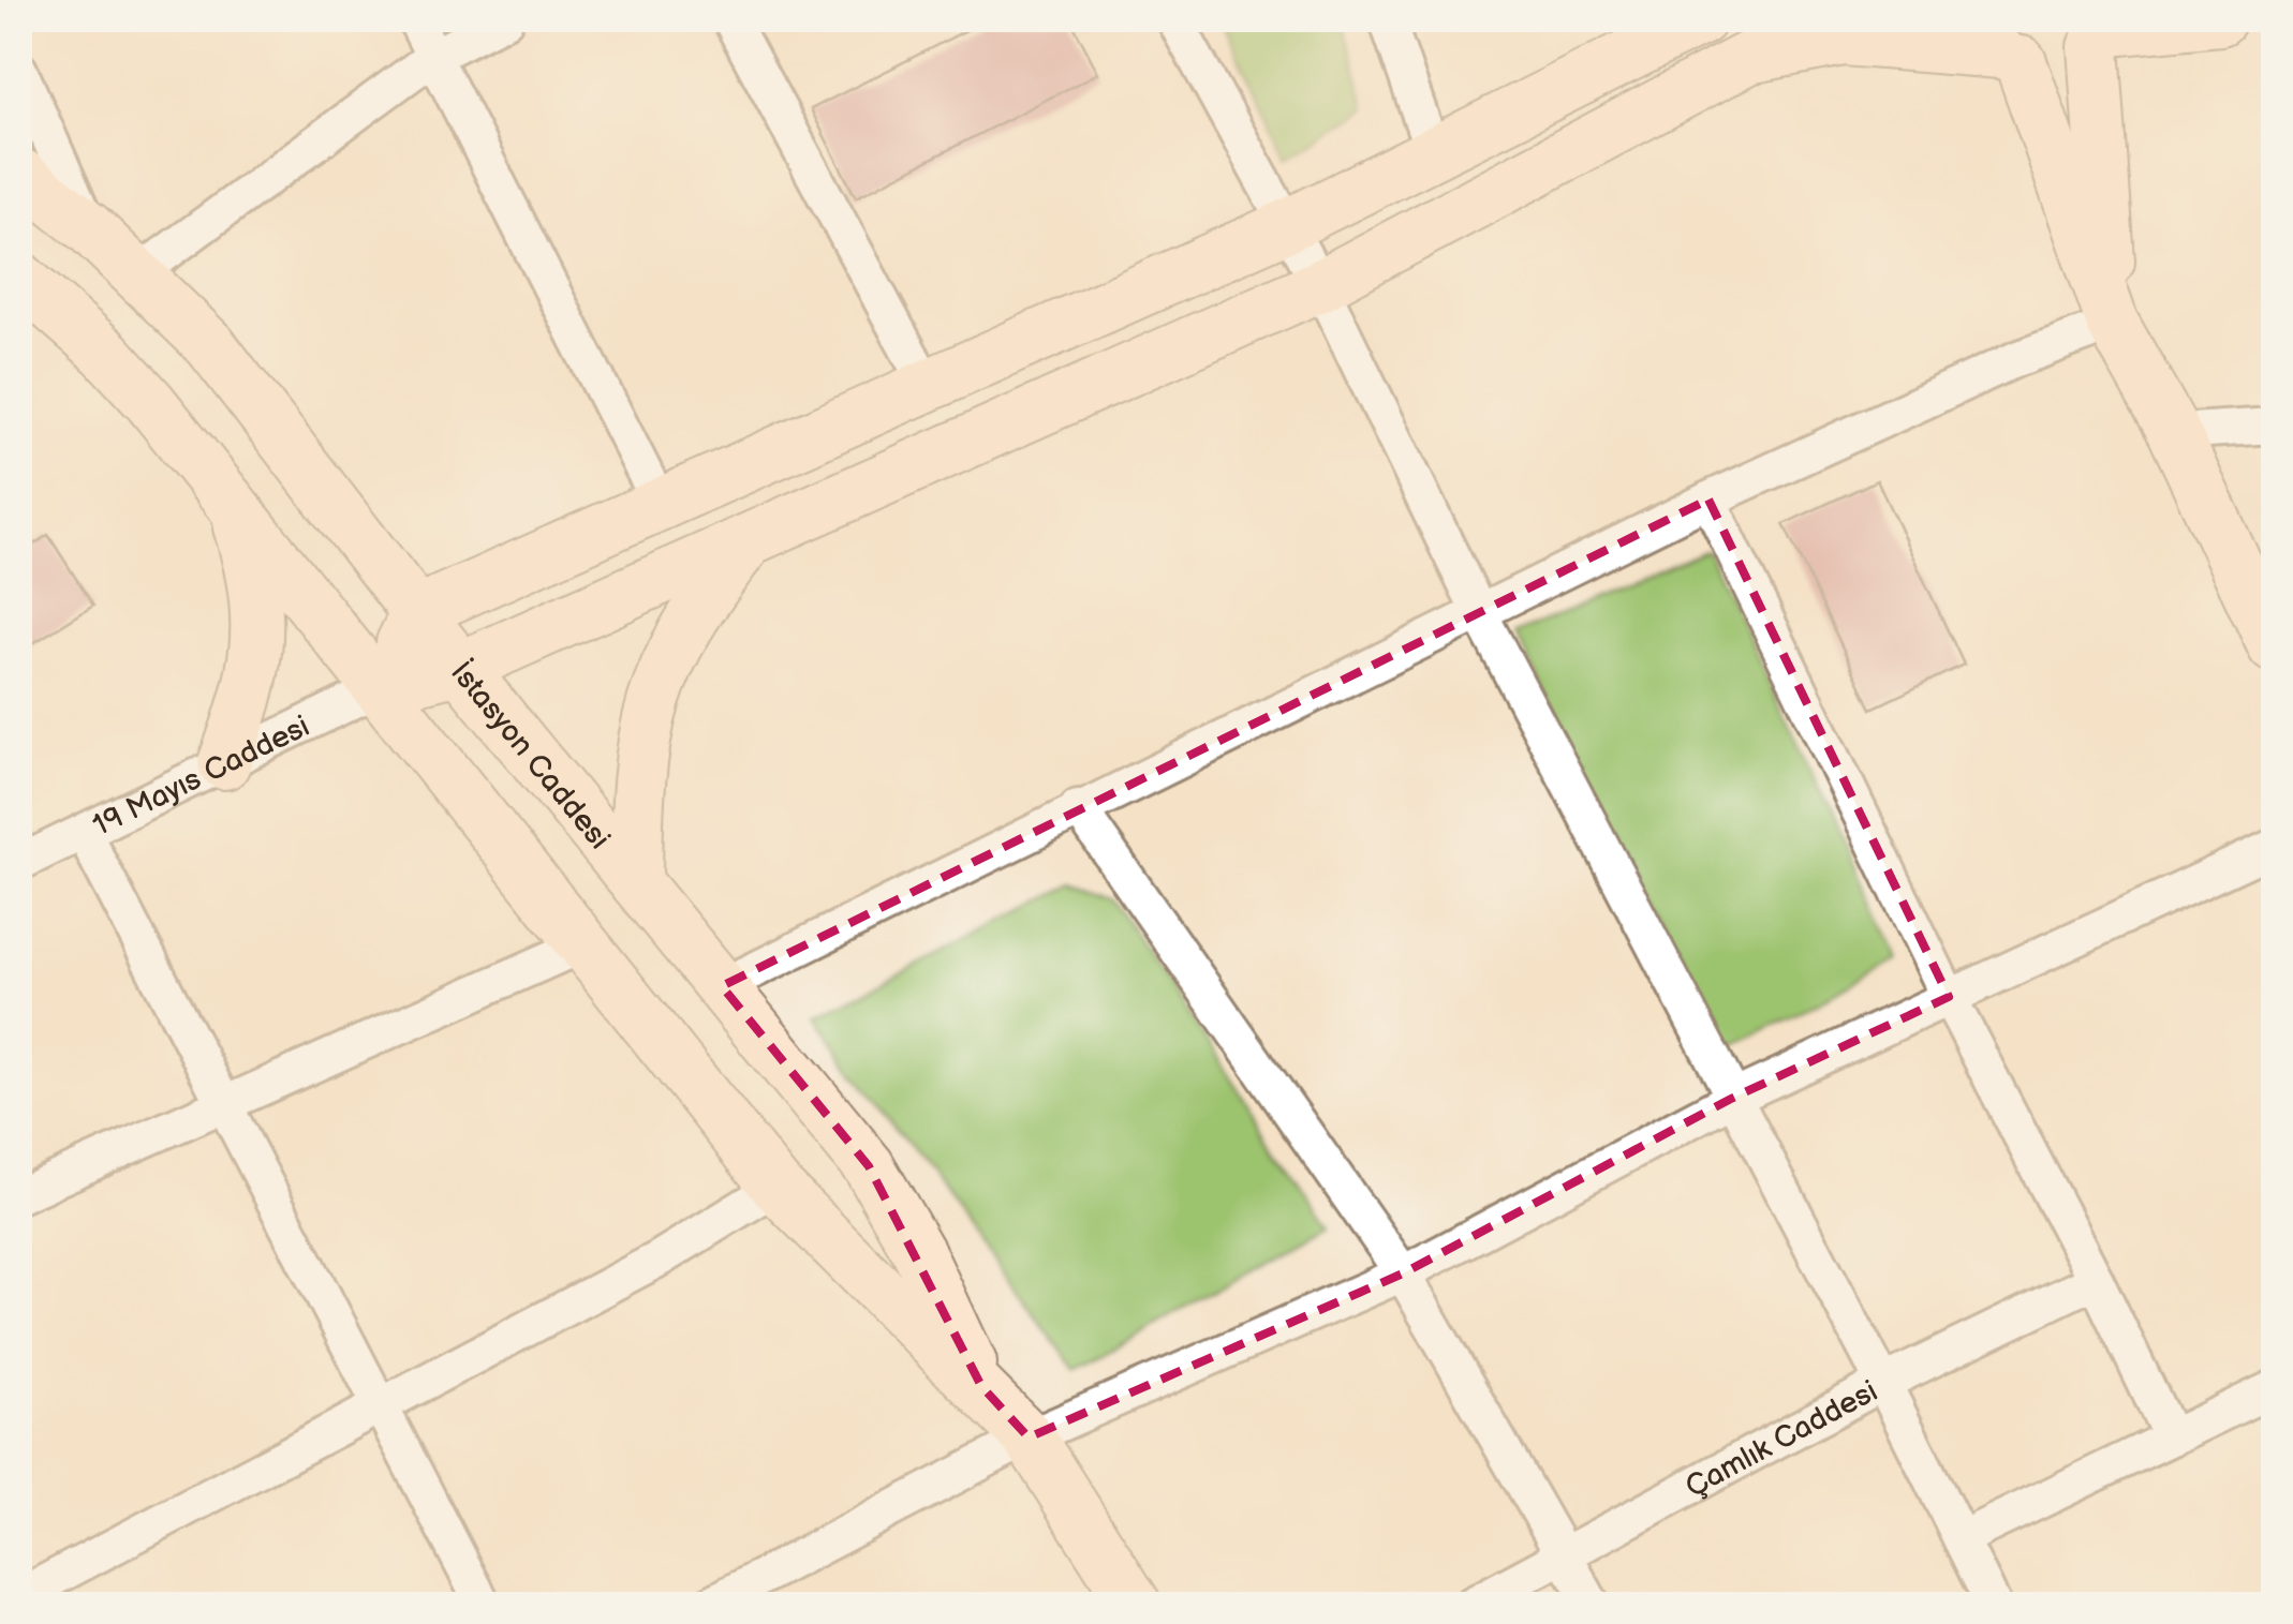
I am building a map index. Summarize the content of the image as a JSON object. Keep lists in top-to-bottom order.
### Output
{
  "streets": {
    "street": ["İstasyon Caddesi", "19 Mayıs Caddesi", "Çamlık Caddesi"]
  },
  "crossings": [
    ["İstasyon Caddesi", "19 Mayıs Caddesi"]
  ]
}
